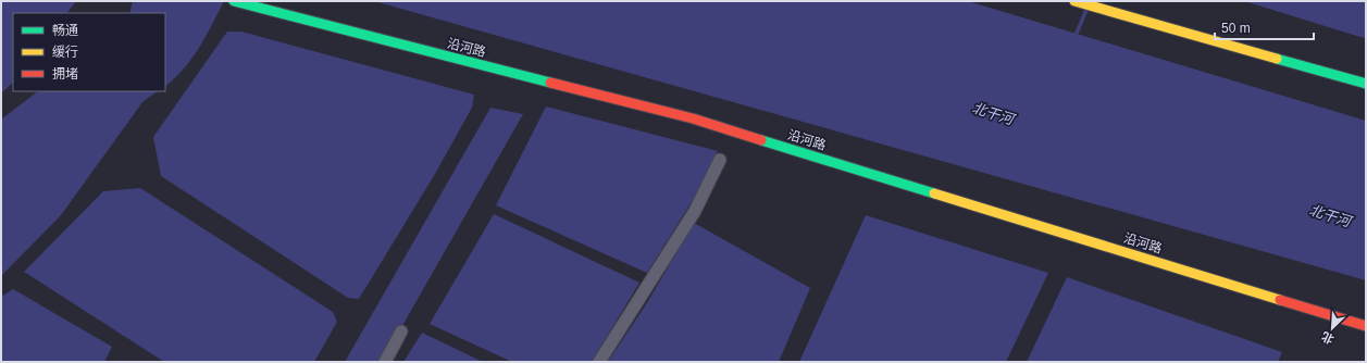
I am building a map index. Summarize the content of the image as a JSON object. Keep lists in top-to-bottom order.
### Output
{
  "streets": {
    "street": ["沿河路"]
  },
  "water": ["北干河"],
  "legend": ["畅通", "缓行", "拥堵"],
  "scale_bar": "50 m",
  "north": "bottom left"
}
